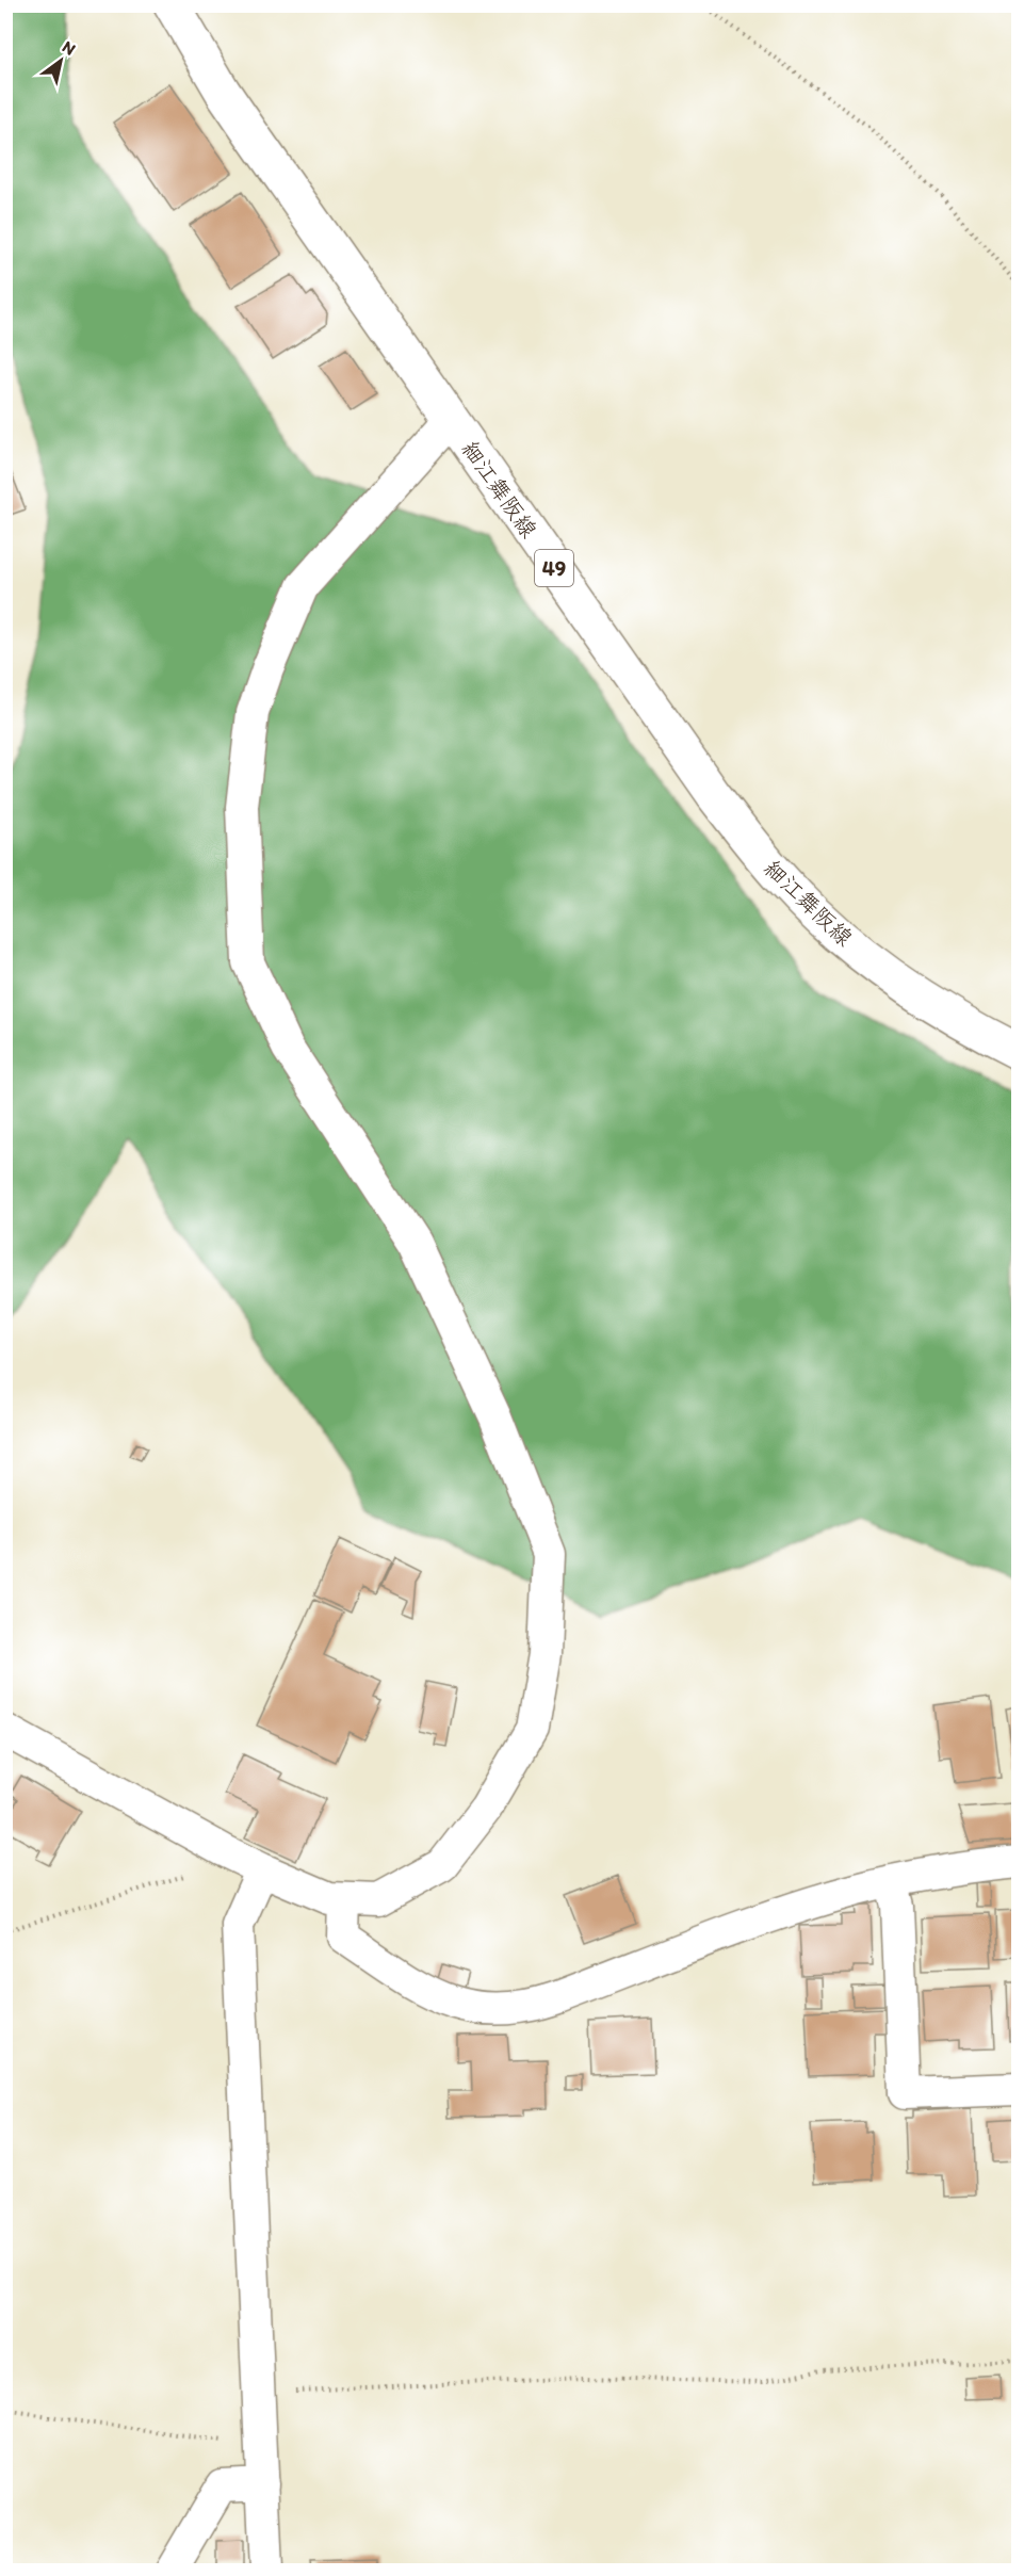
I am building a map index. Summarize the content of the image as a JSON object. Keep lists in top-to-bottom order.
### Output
{
  "streets": {
    "main road": ["細江舞阪線", "49"]
  },
  "north": "top right"
}
